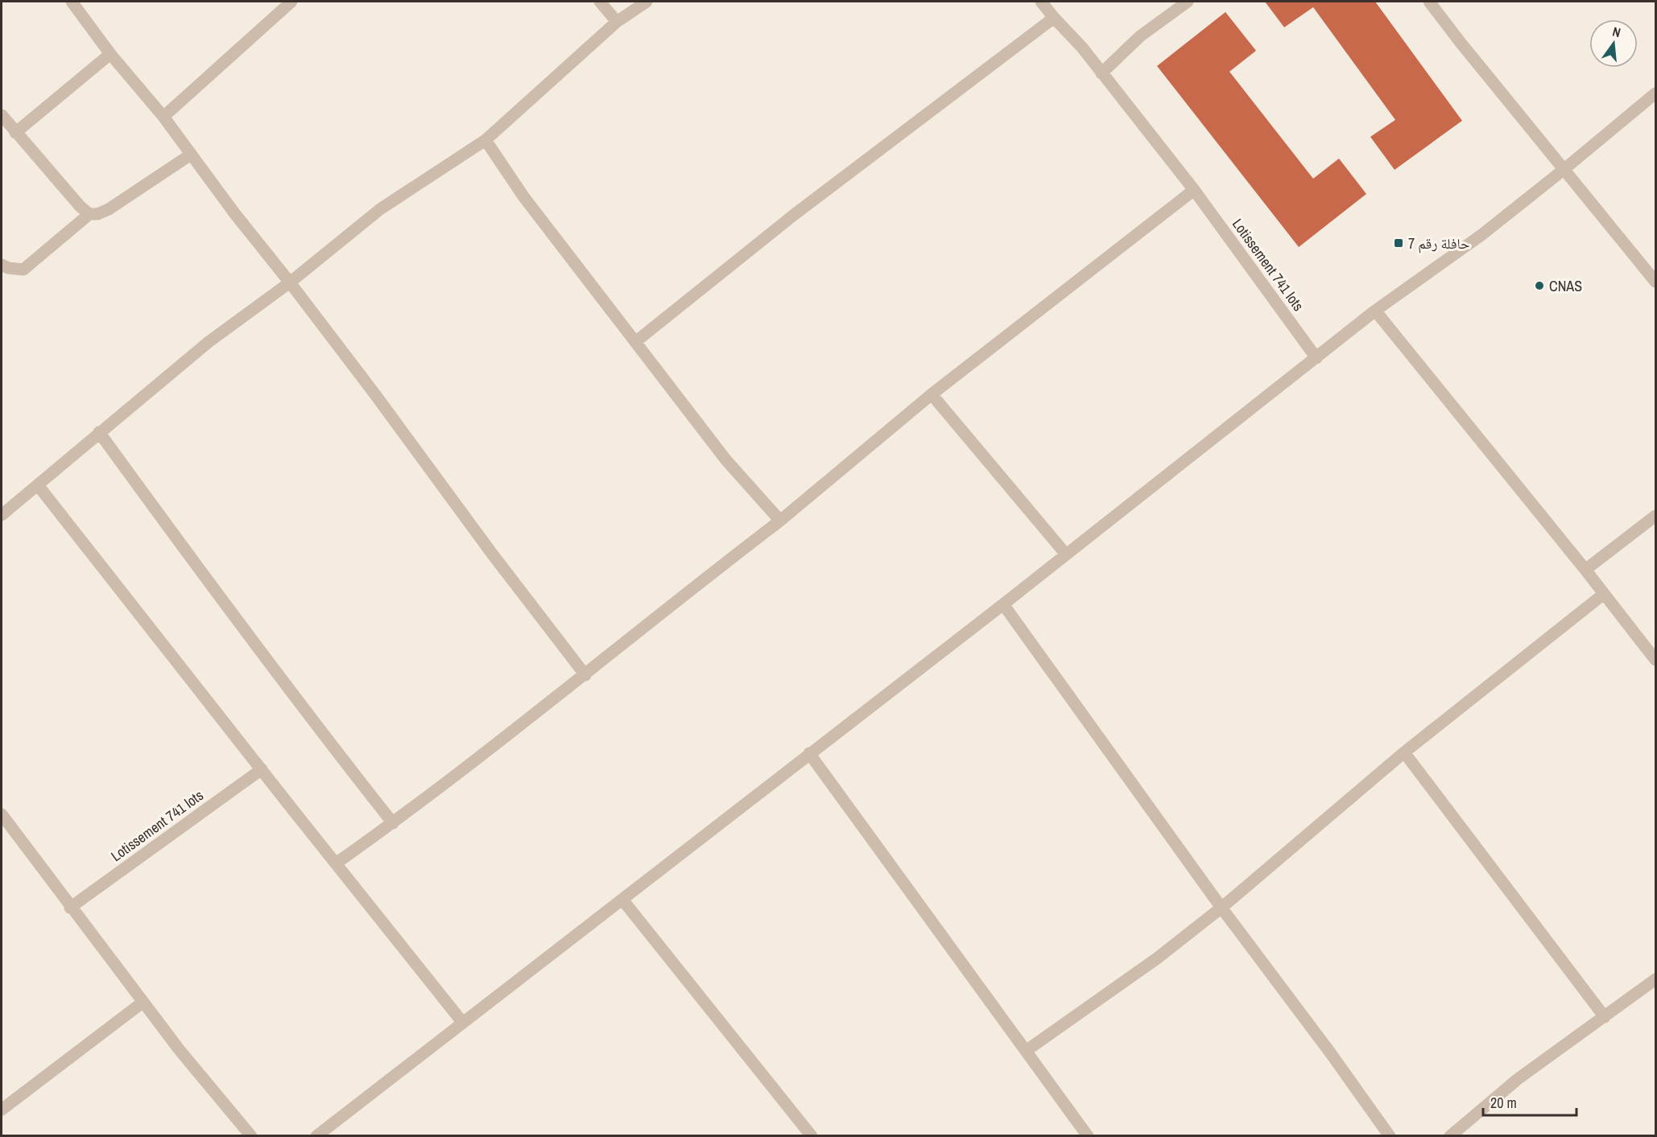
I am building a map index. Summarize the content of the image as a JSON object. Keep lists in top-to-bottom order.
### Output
{
  "streets": {
    "street": ["Lotissement 741 lots"]
  },
  "places": {
    "transit": ["حافلة رقم 7"],
    "other": ["CNAS"]
  },
  "scale_bar": "20 m",
  "north": "top"
}
